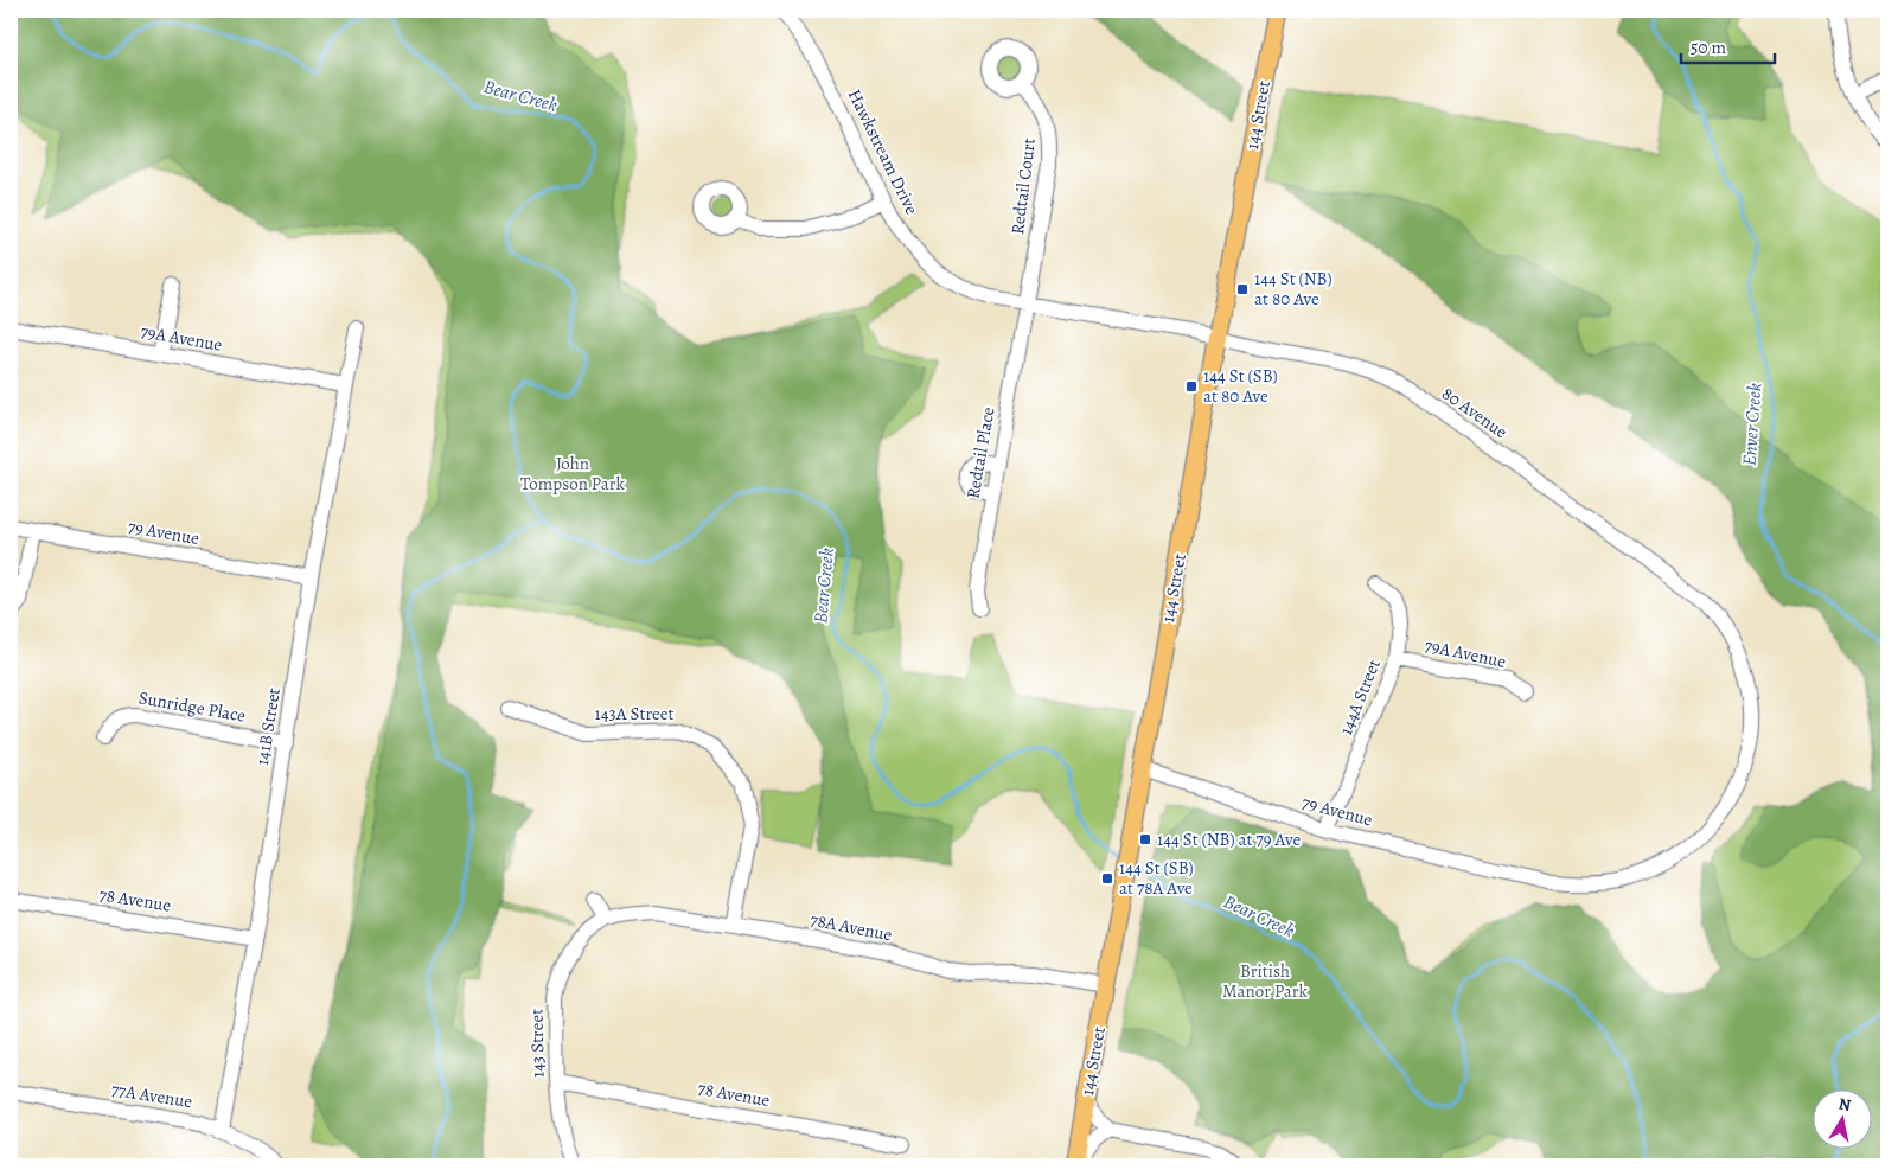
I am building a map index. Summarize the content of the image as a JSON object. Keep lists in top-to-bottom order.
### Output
{
  "streets": {
    "main road": ["144 Street"],
    "street": [
      "Hawkstream Drive",
      "Redtail Court",
      "79A Avenue",
      "80 Avenue",
      "Redtail Place",
      "79 Avenue",
      "144A Street",
      "Sunridge Place",
      "143A Street",
      "141B Street",
      "78 Avenue",
      "78A Avenue",
      "143 Street",
      "77A Avenue"
    ]
  },
  "crossings": [
    ["144 Street", "Hawkstream Drive"],
    ["144 Street", "80 Avenue"],
    ["144 Street", "79 Avenue"],
    ["144 Street", "78A Avenue"],
    ["Hawkstream Drive", "Redtail Court"],
    ["Hawkstream Drive", "80 Avenue"],
    ["Hawkstream Drive", "Redtail Place"],
    ["Redtail Court", "Redtail Place"],
    ["79A Avenue", "144A Street"],
    ["79A Avenue", "141B Street"],
    ["80 Avenue", "79 Avenue"],
    ["79 Avenue", "144A Street"],
    ["79 Avenue", "141B Street"],
    ["Sunridge Place", "141B Street"],
    ["143A Street", "78A Avenue"],
    ["141B Street", "78 Avenue"],
    ["141B Street", "77A Avenue"],
    ["78 Avenue", "143 Street"],
    ["78A Avenue", "143 Street"]
  ],
  "water": ["Bear Creek", "Enver Creek"],
  "parks": ["John Tompson Park", "British Manor Park"],
  "places": {
    "transit": [
      "144 St (NB) at 80 Ave",
      "144 St (SB) at 80 Ave",
      "144 St (NB) at 79 Ave",
      "144 St (SB) at 78A Ave"
    ]
  },
  "scale_bar": "50 m",
  "north": "top"
}
